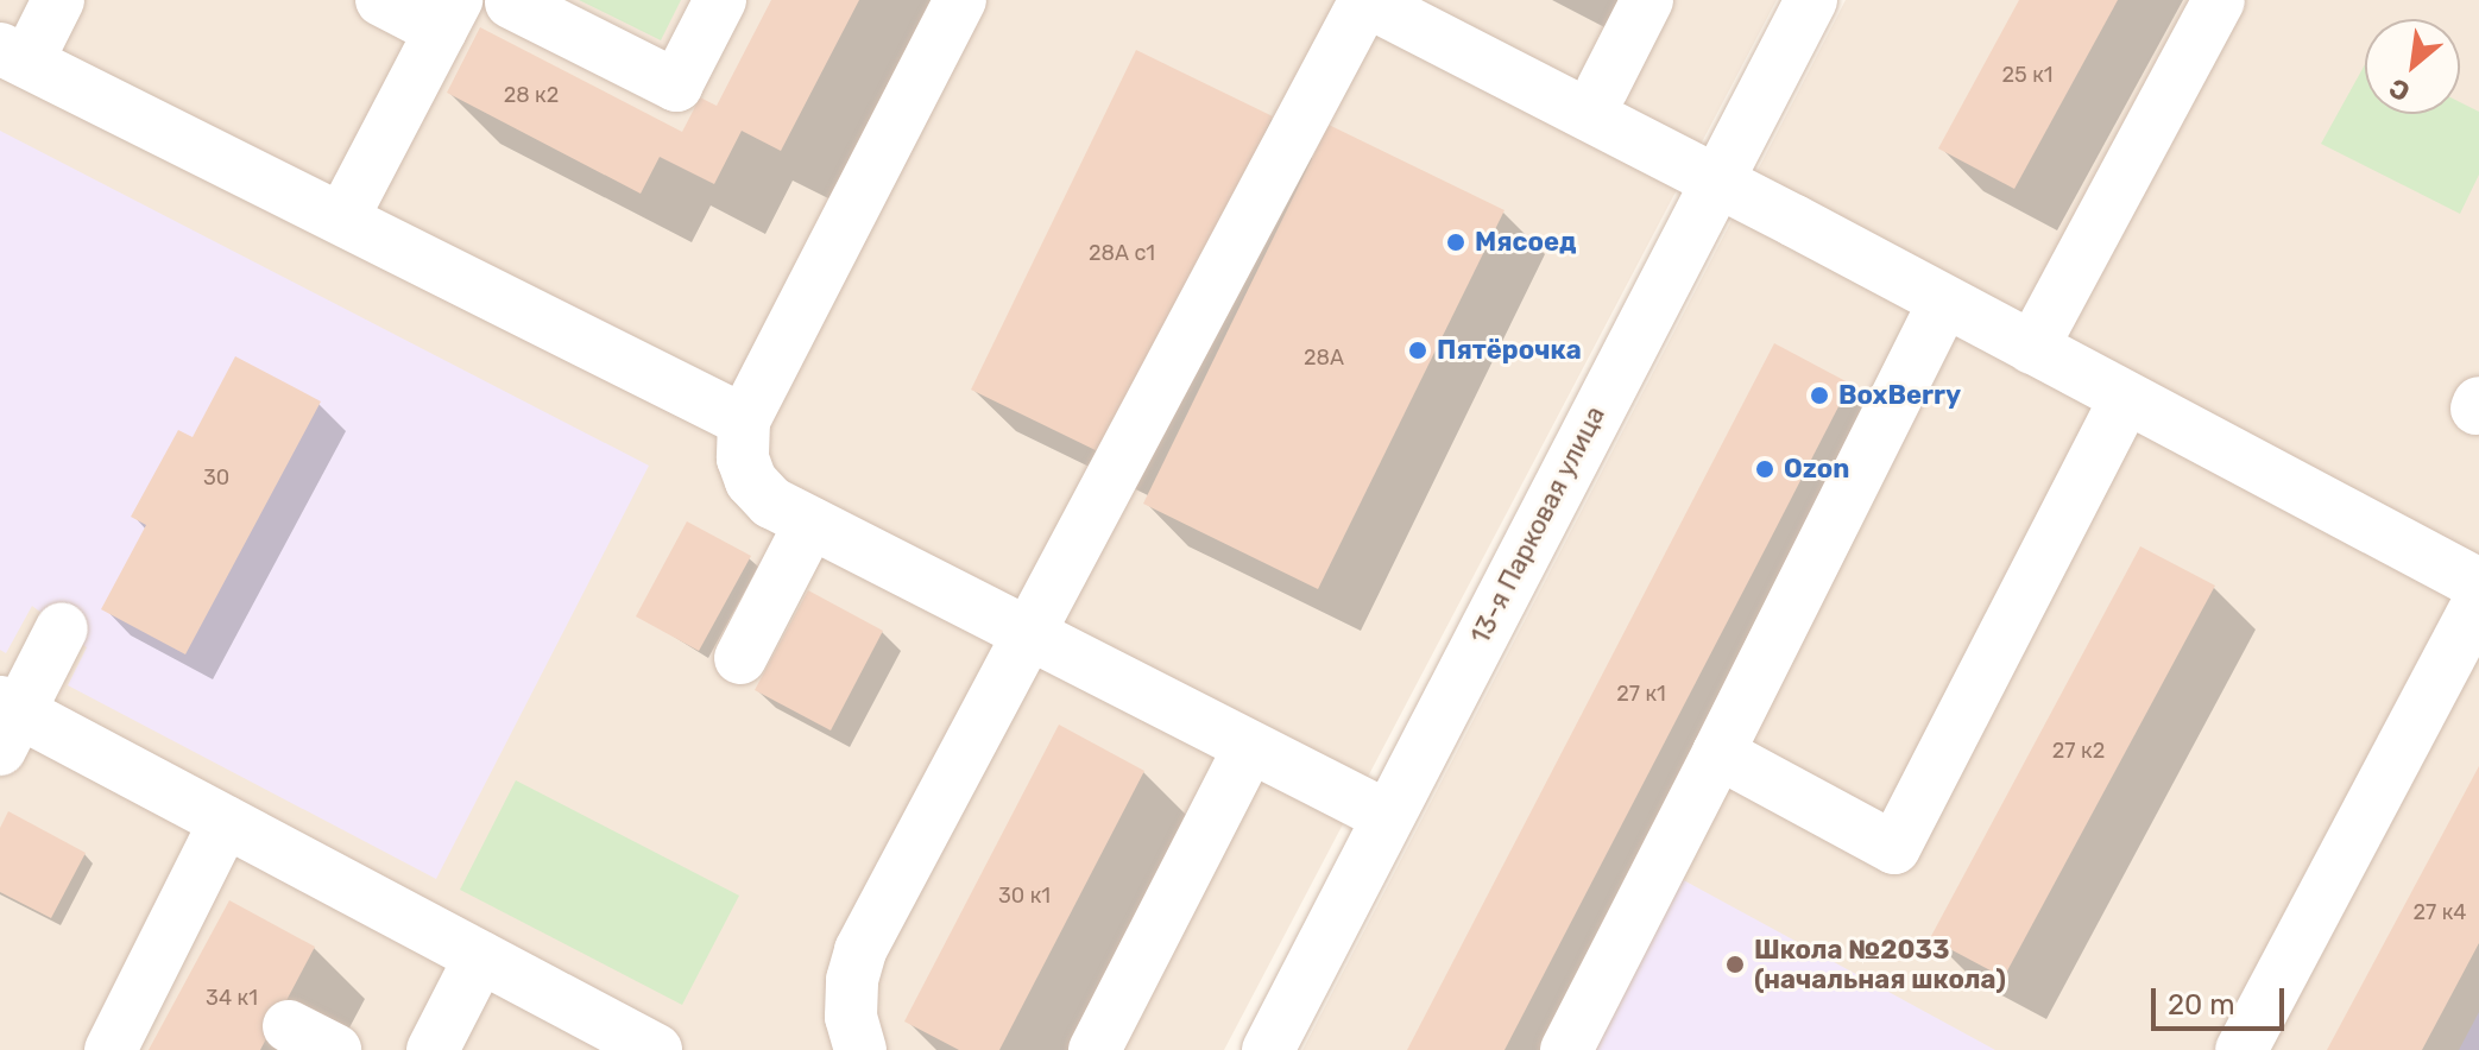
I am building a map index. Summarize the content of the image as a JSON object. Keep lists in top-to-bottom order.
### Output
{
  "streets": {
    "street": ["13-я Парковая улица"]
  },
  "places": [
    "Мясоед",
    "Пятёрочка",
    "BoxBerry",
    "Ozon",
    "Школа №2033 (начальная школа)"
  ],
  "house_numbers": [
    "25 к1",
    "28 к2",
    "28А с1",
    "28А",
    "30",
    "27 к1",
    "27 к2",
    "30 к1",
    "27 к4",
    "34 к1"
  ],
  "scale_bar": "20 m",
  "north": "bottom left"
}
